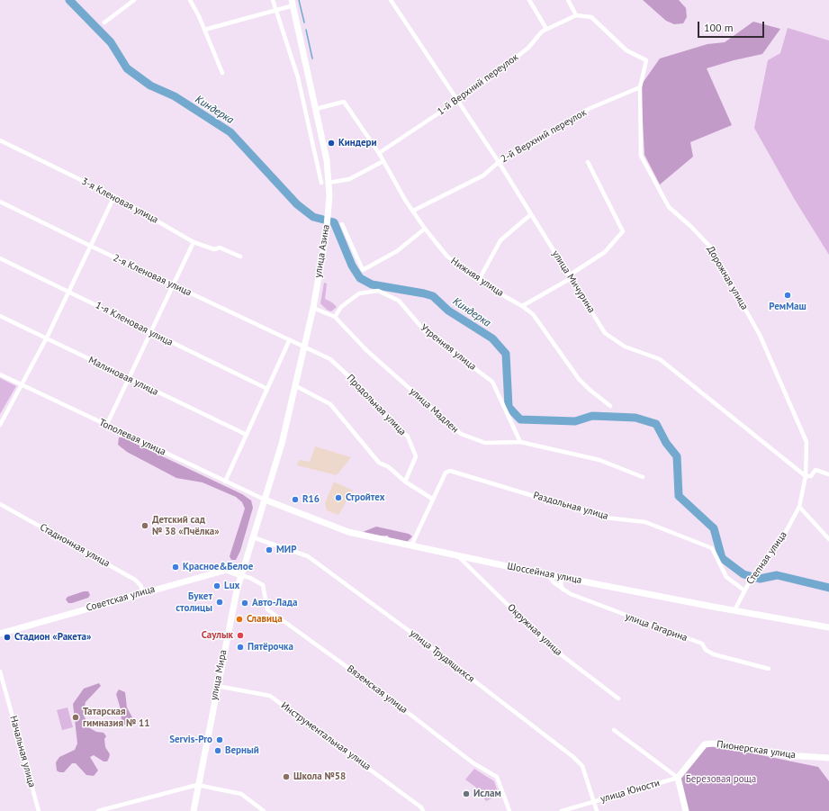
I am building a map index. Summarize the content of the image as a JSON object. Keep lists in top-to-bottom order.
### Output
{
  "streets": {
    "street": [
      "1-й Верхний переулок",
      "2-й Верхний переулок",
      "3-я Кленовая улица",
      "улица Азина",
      "2-я Кленовая улица",
      "Нижняя улица",
      "Дорожная улица",
      "улица Мичурина",
      "1-я Кленовая улица",
      "Утренняя улица",
      "Малиновая улица",
      "Продольная улица",
      "улица Мадлен",
      "Тополевая улица",
      "Раздольная улица",
      "Стадионная улица",
      "Степная улица",
      "Шоссейная улица",
      "Советская улица",
      "улица Гагарина",
      "Окружная улица",
      "улица Трудящихся",
      "улица Мира",
      "Вяземская улица",
      "Инструментальная улица",
      "Пионерская улица",
      "Начальная улица",
      "улица Юности"
    ]
  },
  "crossings": [
    ["1-й Верхний переулок", "Нижняя улица"],
    ["1-й Верхний переулок", "Дорожная улица"],
    ["1-й Верхний переулок", "улица Мичурина"],
    ["2-й Верхний переулок", "Нижняя улица"],
    ["2-й Верхний переулок", "Дорожная улица"],
    ["2-й Верхний переулок", "улица Мичурина"],
    ["улица Азина", "2-я Кленовая улица"],
    ["улица Азина", "Нижняя улица"],
    ["улица Азина", "Продольная улица"],
    ["улица Азина", "улица Мадлен"],
    ["улица Азина", "Тополевая улица"],
    ["улица Азина", "Шоссейная улица"],
    ["улица Азина", "улица Мира"],
    ["2-я Кленовая улица", "Продольная улица"],
    ["Дорожная улица", "улица Мичурина"],
    ["Дорожная улица", "Степная улица"],
    ["Утренняя улица", "улица Мадлен"],
    ["Тополевая улица", "Шоссейная улица"],
    ["Тополевая улица", "улица Мира"],
    ["Раздольная улица", "Степная улица"],
    ["Раздольная улица", "Шоссейная улица"],
    ["Стадионная улица", "Советская улица"],
    ["Степная улица", "Шоссейная улица"],
    ["Шоссейная улица", "улица Гагарина"],
    ["Шоссейная улица", "Окружная улица"],
    ["Шоссейная улица", "улица Мира"],
    ["Советская улица", "улица Мира"],
    ["Советская улица", "Вяземская улица"],
    ["улица Трудящихся", "улица Мира"],
    ["улица Трудящихся", "улица Юности"],
    ["улица Мира", "Вяземская улица"],
    ["улица Мира", "Инструментальная улица"],
    ["Пионерская улица", "улица Юности"]
  ],
  "water": ["Киндерка"],
  "parks": ["Березовая роща"],
  "places": [
    "Киндери",
    "РемМаш",
    "Стройтех",
    "R16",
    "Детский сад № 38 «Пчёлка»",
    "МИР",
    "Красное&Белое",
    "Lux",
    "Букет столицы",
    "Авто-Лада",
    "Славица",
    "Саулык",
    "Стадион «Ракета»",
    "Пятёрочка",
    "Татарская гимназия № 11",
    "Servis-Pro",
    "Верный",
    "Школа №58",
    "Ислам"
  ],
  "scale_bar": "100 m"
}
